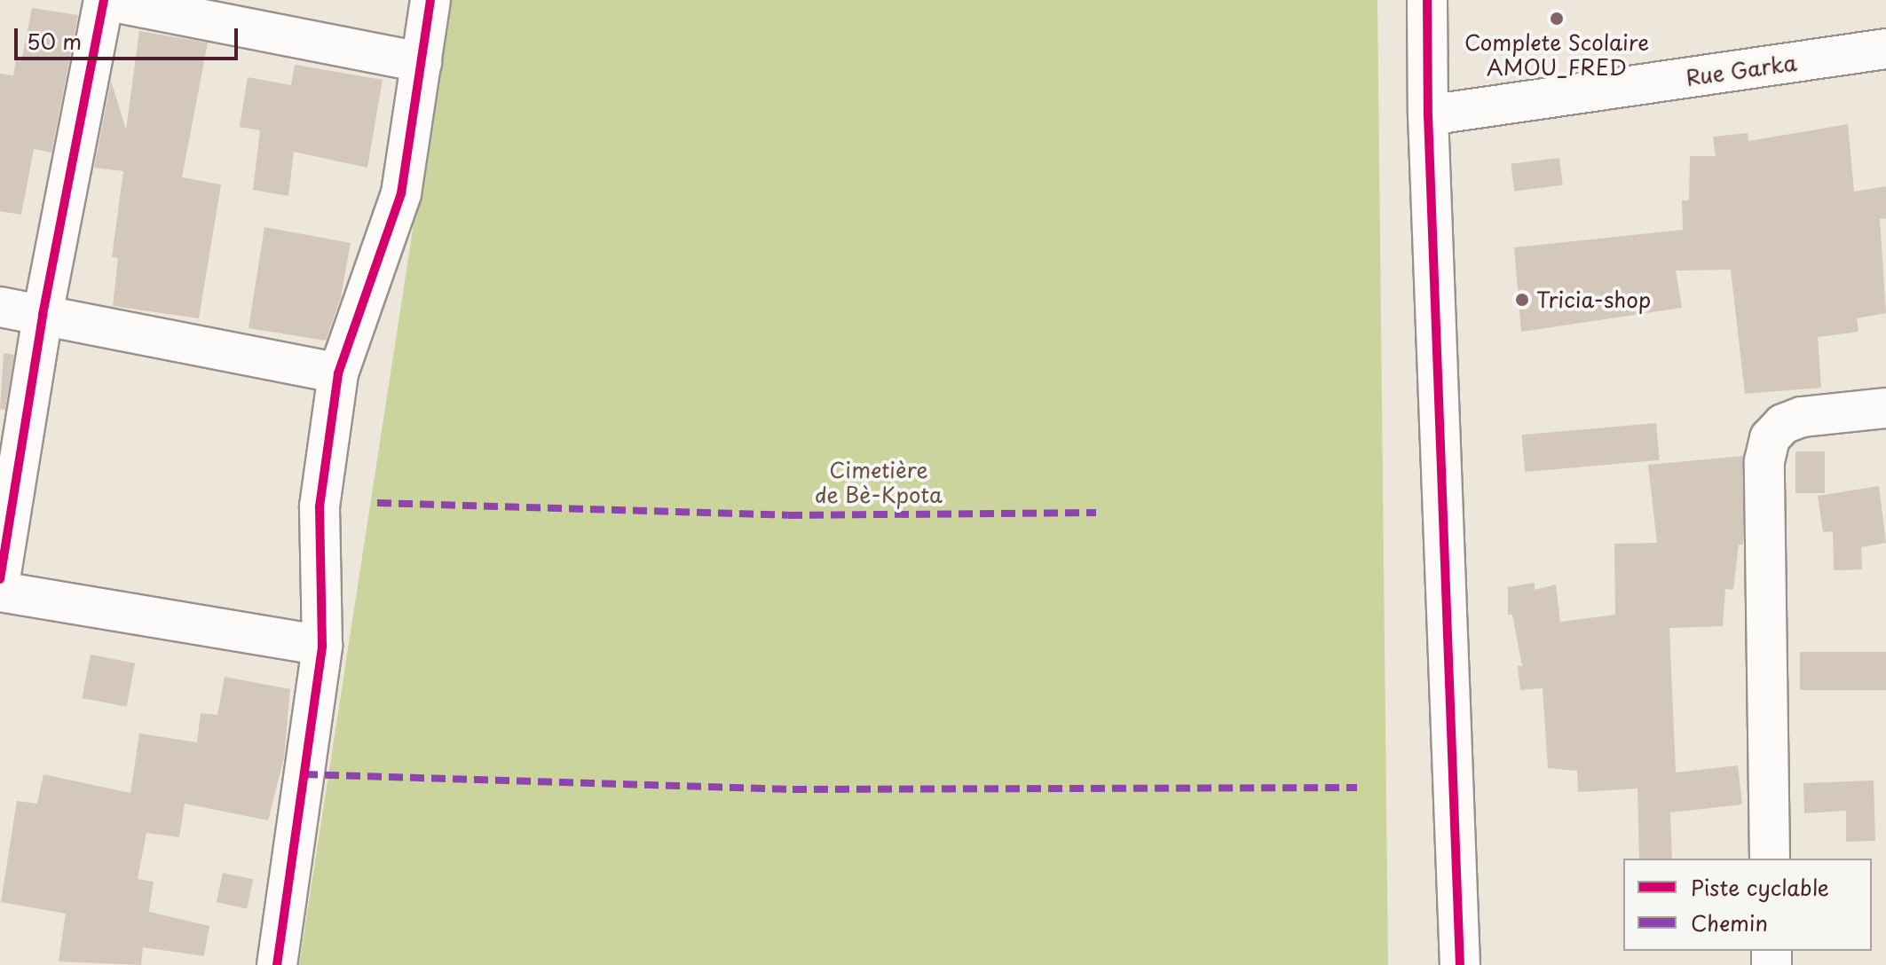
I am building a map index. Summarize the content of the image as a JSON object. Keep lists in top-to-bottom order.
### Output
{
  "streets": {
    "street": ["Rue Garka"]
  },
  "parks": ["Cimetière de Bè-Kpota"],
  "places": ["Complete Scolaire AMOU_FRED", "Tricia-shop"],
  "legend": ["Piste cyclable", "Chemin"],
  "scale_bar": "50 m"
}
